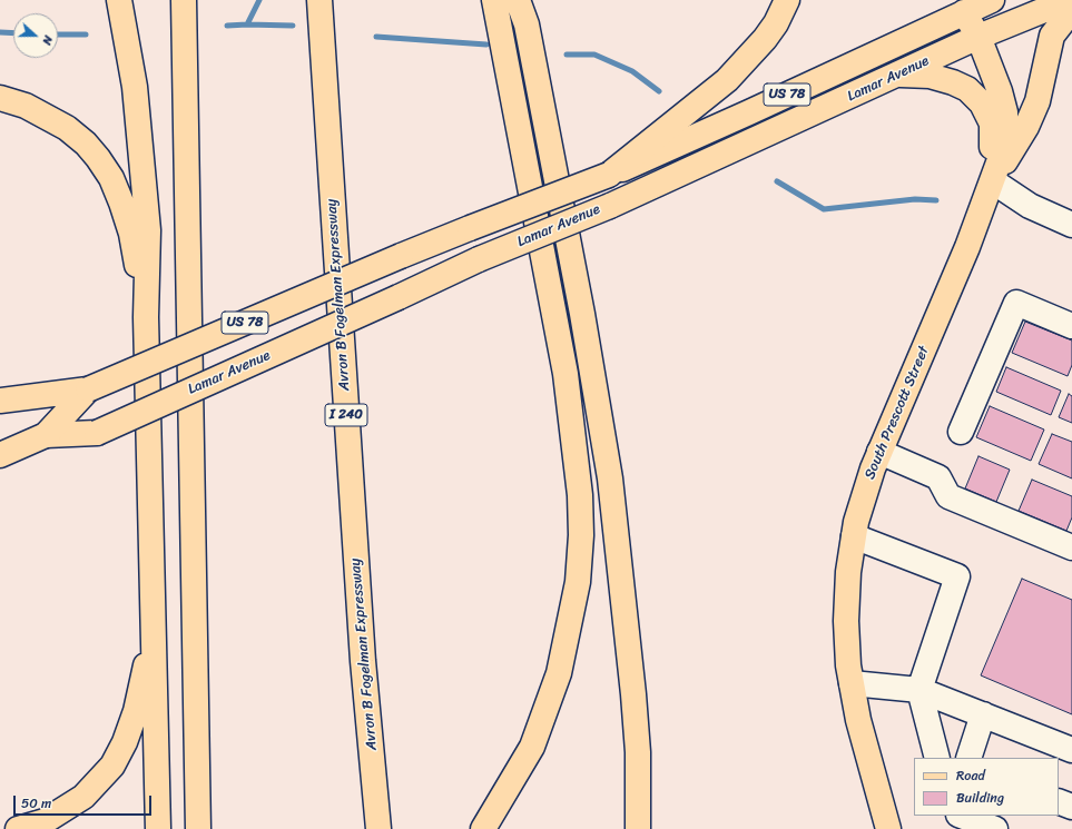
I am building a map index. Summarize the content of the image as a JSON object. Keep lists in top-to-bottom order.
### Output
{
  "streets": {
    "main road": [
      "Lamar Avenue",
      "US 78",
      "Avron B Fogelman Expressway",
      "South Prescott Street",
      "I 240"
    ]
  },
  "crossings": [
    ["Lamar Avenue", "South Prescott Street"]
  ],
  "legend": ["Road", "Building"],
  "scale_bar": "50 m",
  "north": "right"
}
